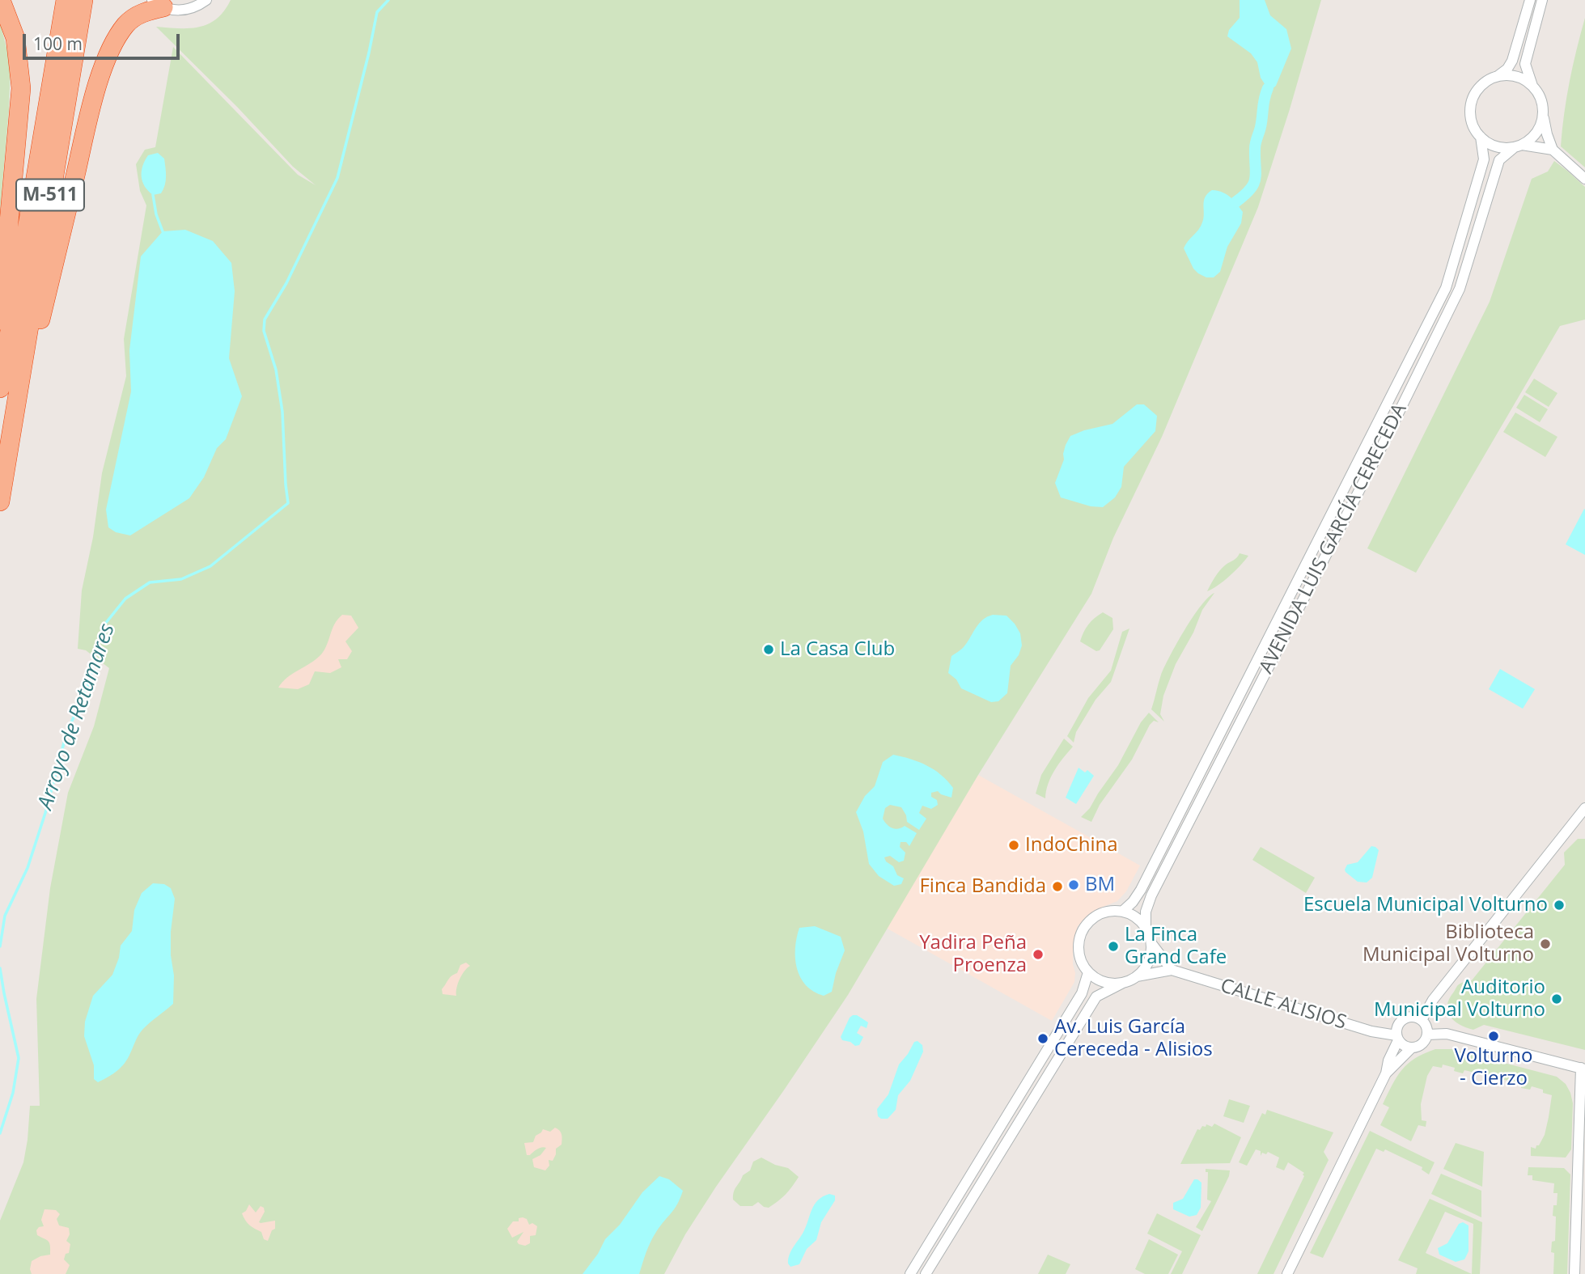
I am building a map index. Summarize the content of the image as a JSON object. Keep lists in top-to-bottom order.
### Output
{
  "streets": {
    "highway": ["M-511"],
    "street": ["AVENIDA LUIS GARCÍA CERECEDA", "CALLE ALISIOS"]
  },
  "crossings": [
    ["AVENIDA LUIS GARCÍA CERECEDA", "CALLE ALISIOS"]
  ],
  "water": ["Arroyo de Retamares"],
  "places": [
    "La Casa Club",
    "IndoChina",
    "BM",
    "Finca Bandida",
    "Escuela Municipal Volturno",
    "Biblioteca Municipal Volturno",
    "La Finca Grand Cafe",
    "Yadira Peña Proenza",
    "Auditorio Municipal Volturno",
    "Volturno - Cierzo",
    "Av. Luis García Cereceda - Alisios"
  ],
  "scale_bar": "100 m"
}
